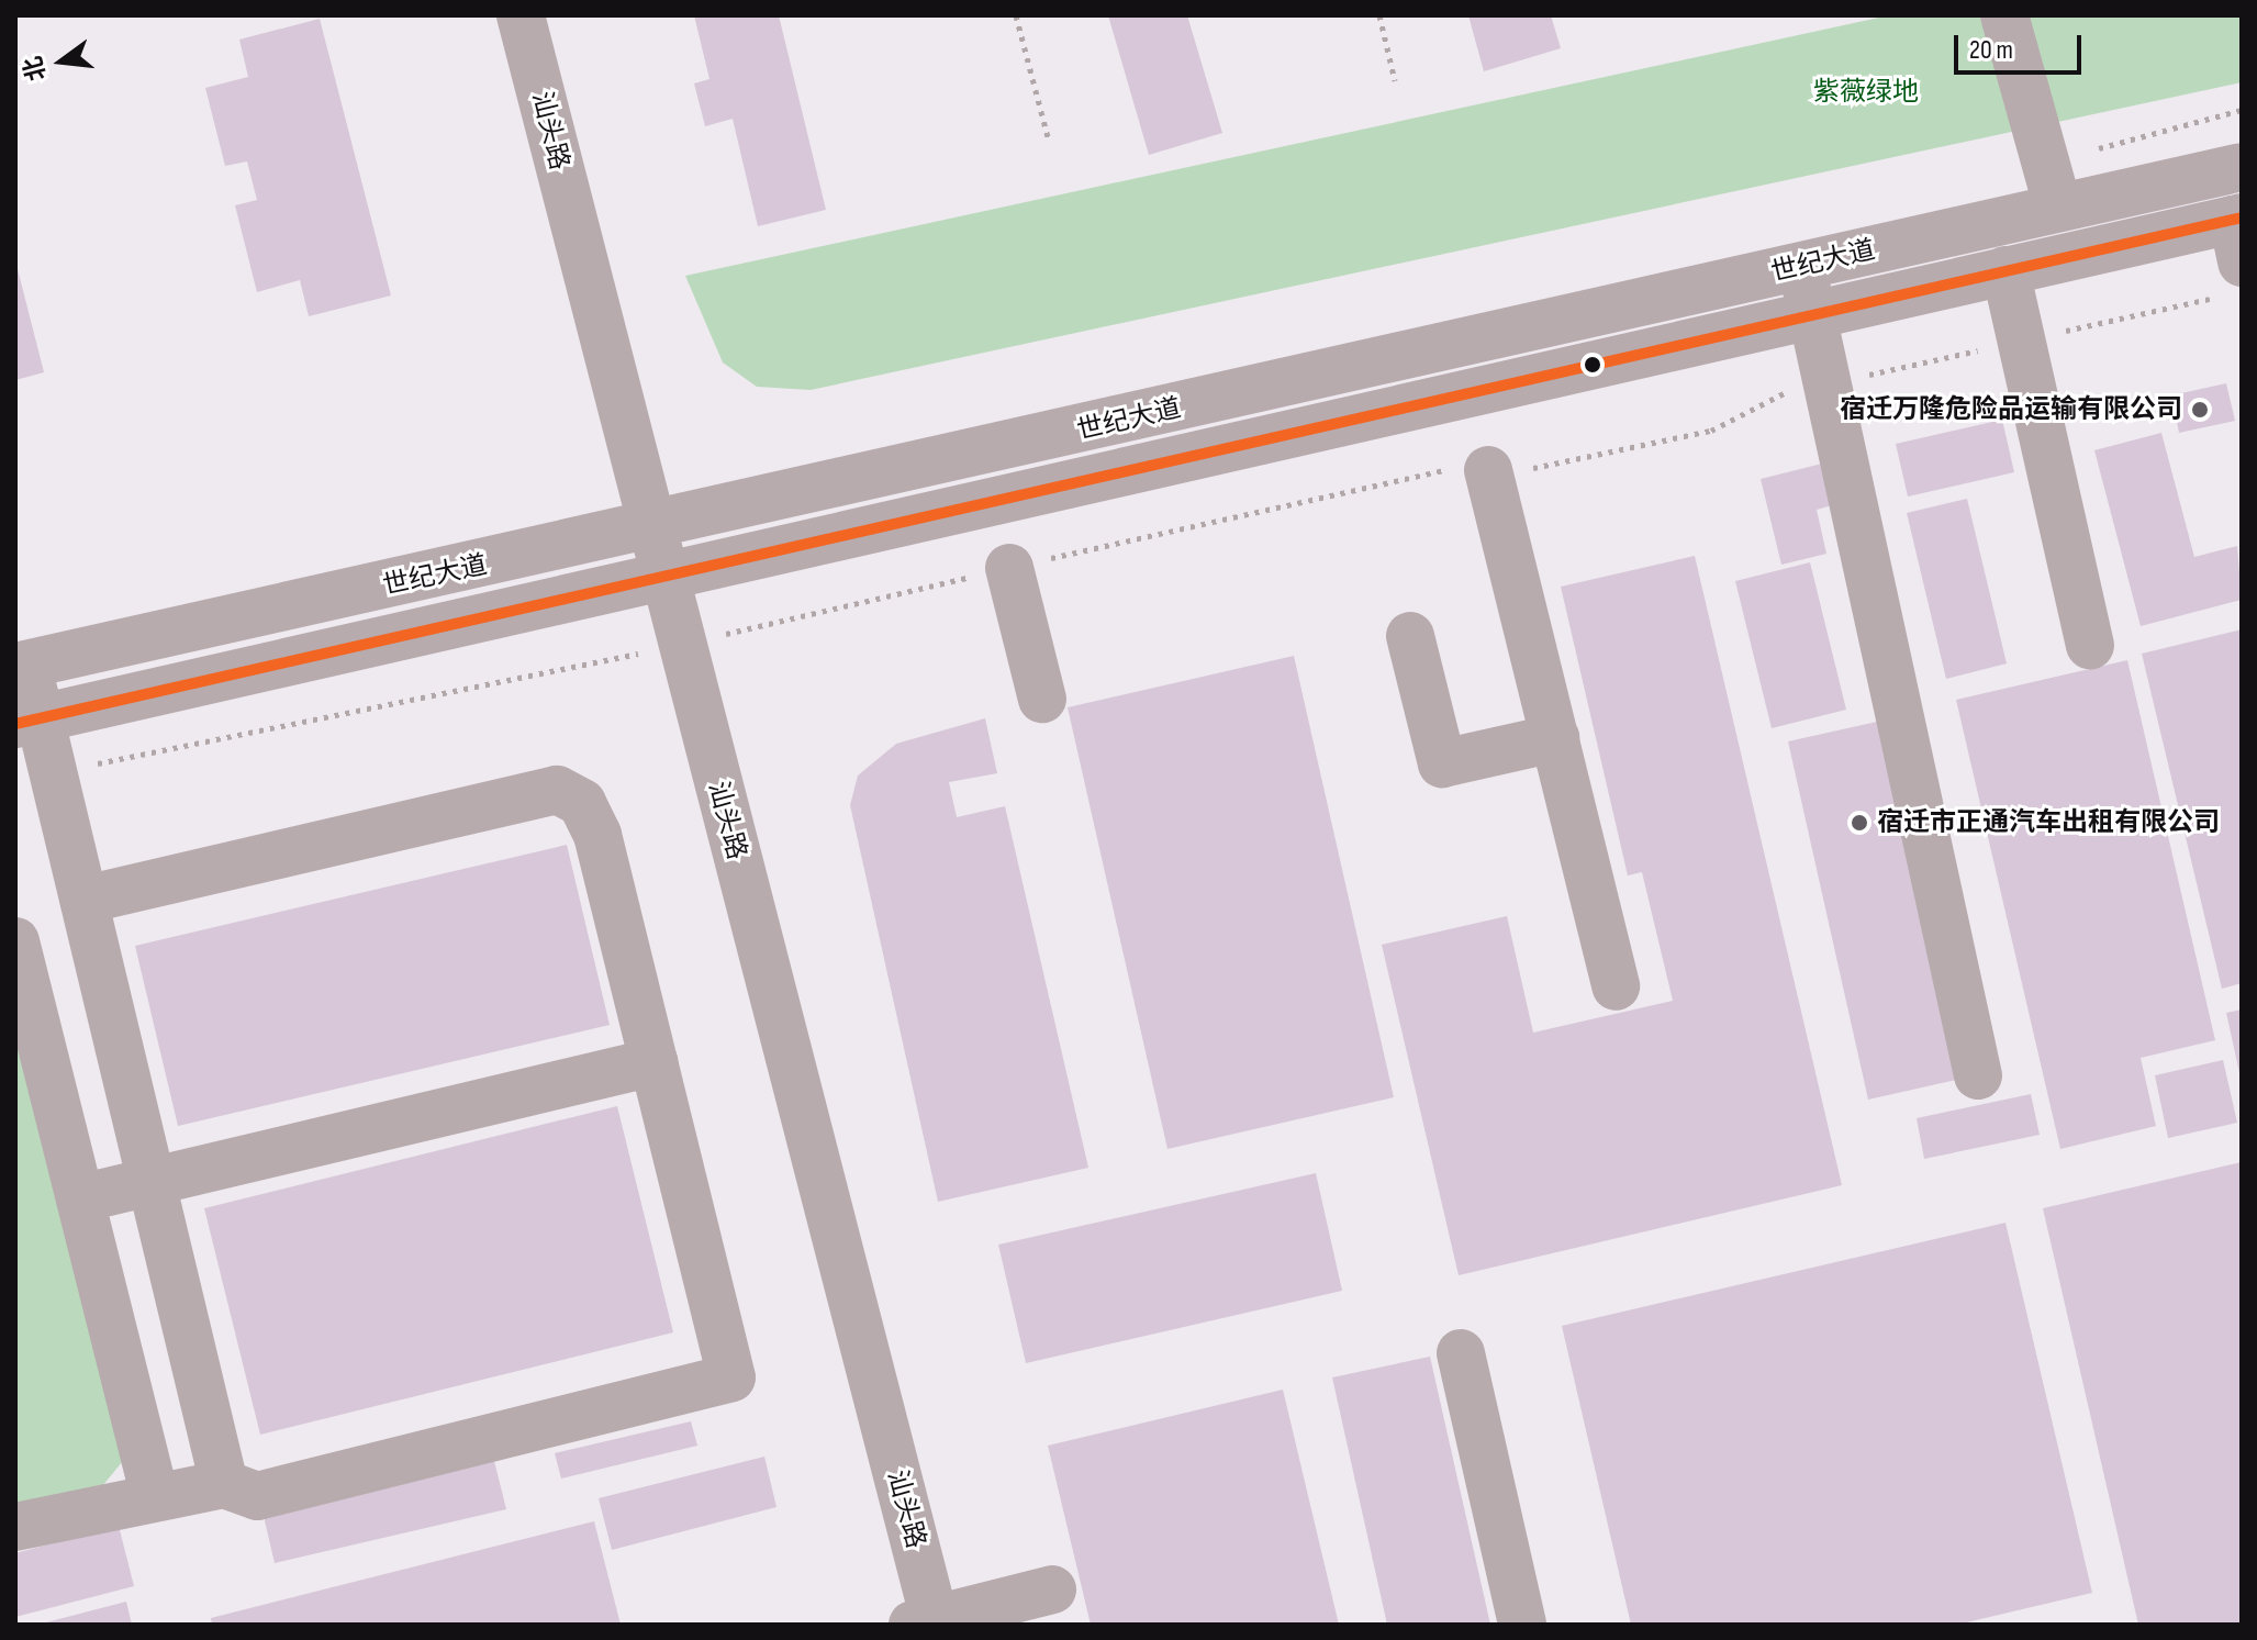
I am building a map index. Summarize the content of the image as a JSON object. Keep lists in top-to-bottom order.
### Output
{
  "streets": {
    "street": ["汕头路", "世纪大道"]
  },
  "crossings": [
    ["汕头路", "世纪大道"]
  ],
  "parks": ["紫薇绿地"],
  "places": ["宿迁万隆危险品运输有限公司", "宿迁市正通汽车出租有限公司"],
  "scale_bar": "20 m",
  "north": "left"
}
